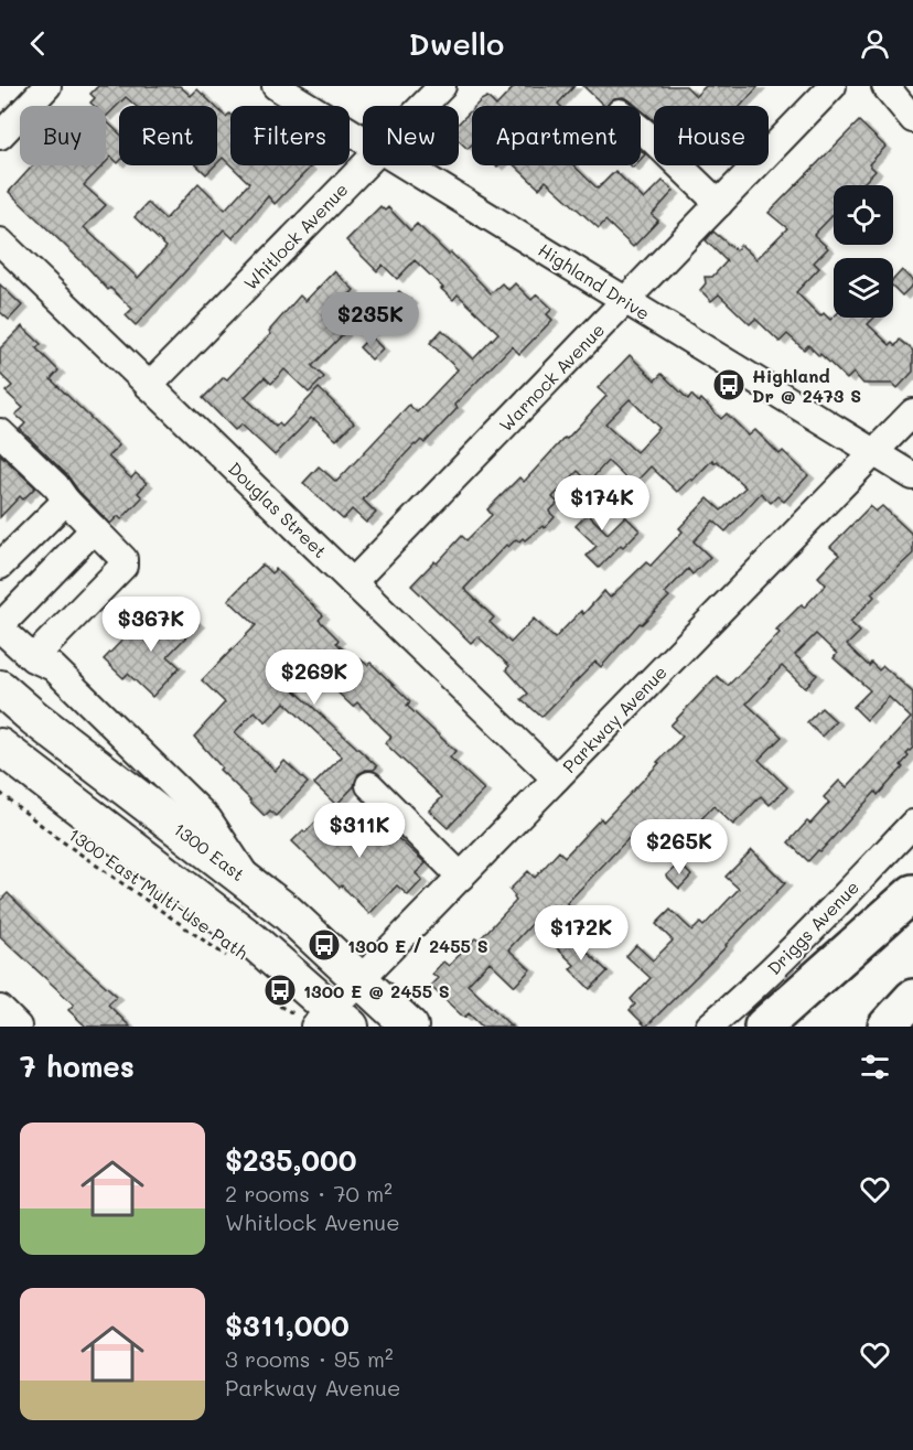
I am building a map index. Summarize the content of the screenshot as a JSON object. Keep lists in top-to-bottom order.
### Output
{
  "streets": {
    "main road": ["1300 East"],
    "street": [
      "Whitlock Avenue",
      "Highland Drive",
      "Warnock Avenue",
      "Douglas Street",
      "Parkway Avenue",
      "Driggs Avenue"
    ],
    "path": ["1300 East Multi-Use Path"]
  },
  "crossings": [
    ["Whitlock Avenue", "Douglas Street"],
    ["Highland Drive", "Warnock Avenue"],
    ["Highland Drive", "Parkway Avenue"],
    ["Warnock Avenue", "Douglas Street"],
    ["Douglas Street", "Parkway Avenue"],
    ["Parkway Avenue", "1300 East"]
  ],
  "places": {
    "bus stop": ["Highland Dr @ 2473 S", "1300 E / 2455 S", "1300 E @ 2455 S"]
  },
  "page": {
    "header": "Dwello",
    "chip": [
      "Buy",
      "Rent",
      "Filters",
      "New",
      "Apartment",
      "House"
    ],
    "price": [
      "$235K",
      "$174K",
      "$367K",
      "$269K",
      "$311K",
      "$265K",
      "$172K"
    ],
    "heading": "7 homes",
    "list": [
      {
        "name": "$235,000",
        "note": "2 rooms · 70 m² · Whitlock Avenue"
      },
      {
        "name": "$311,000",
        "note": "3 rooms · 95 m² · Parkway Avenue"
      }
    ]
  }
}
